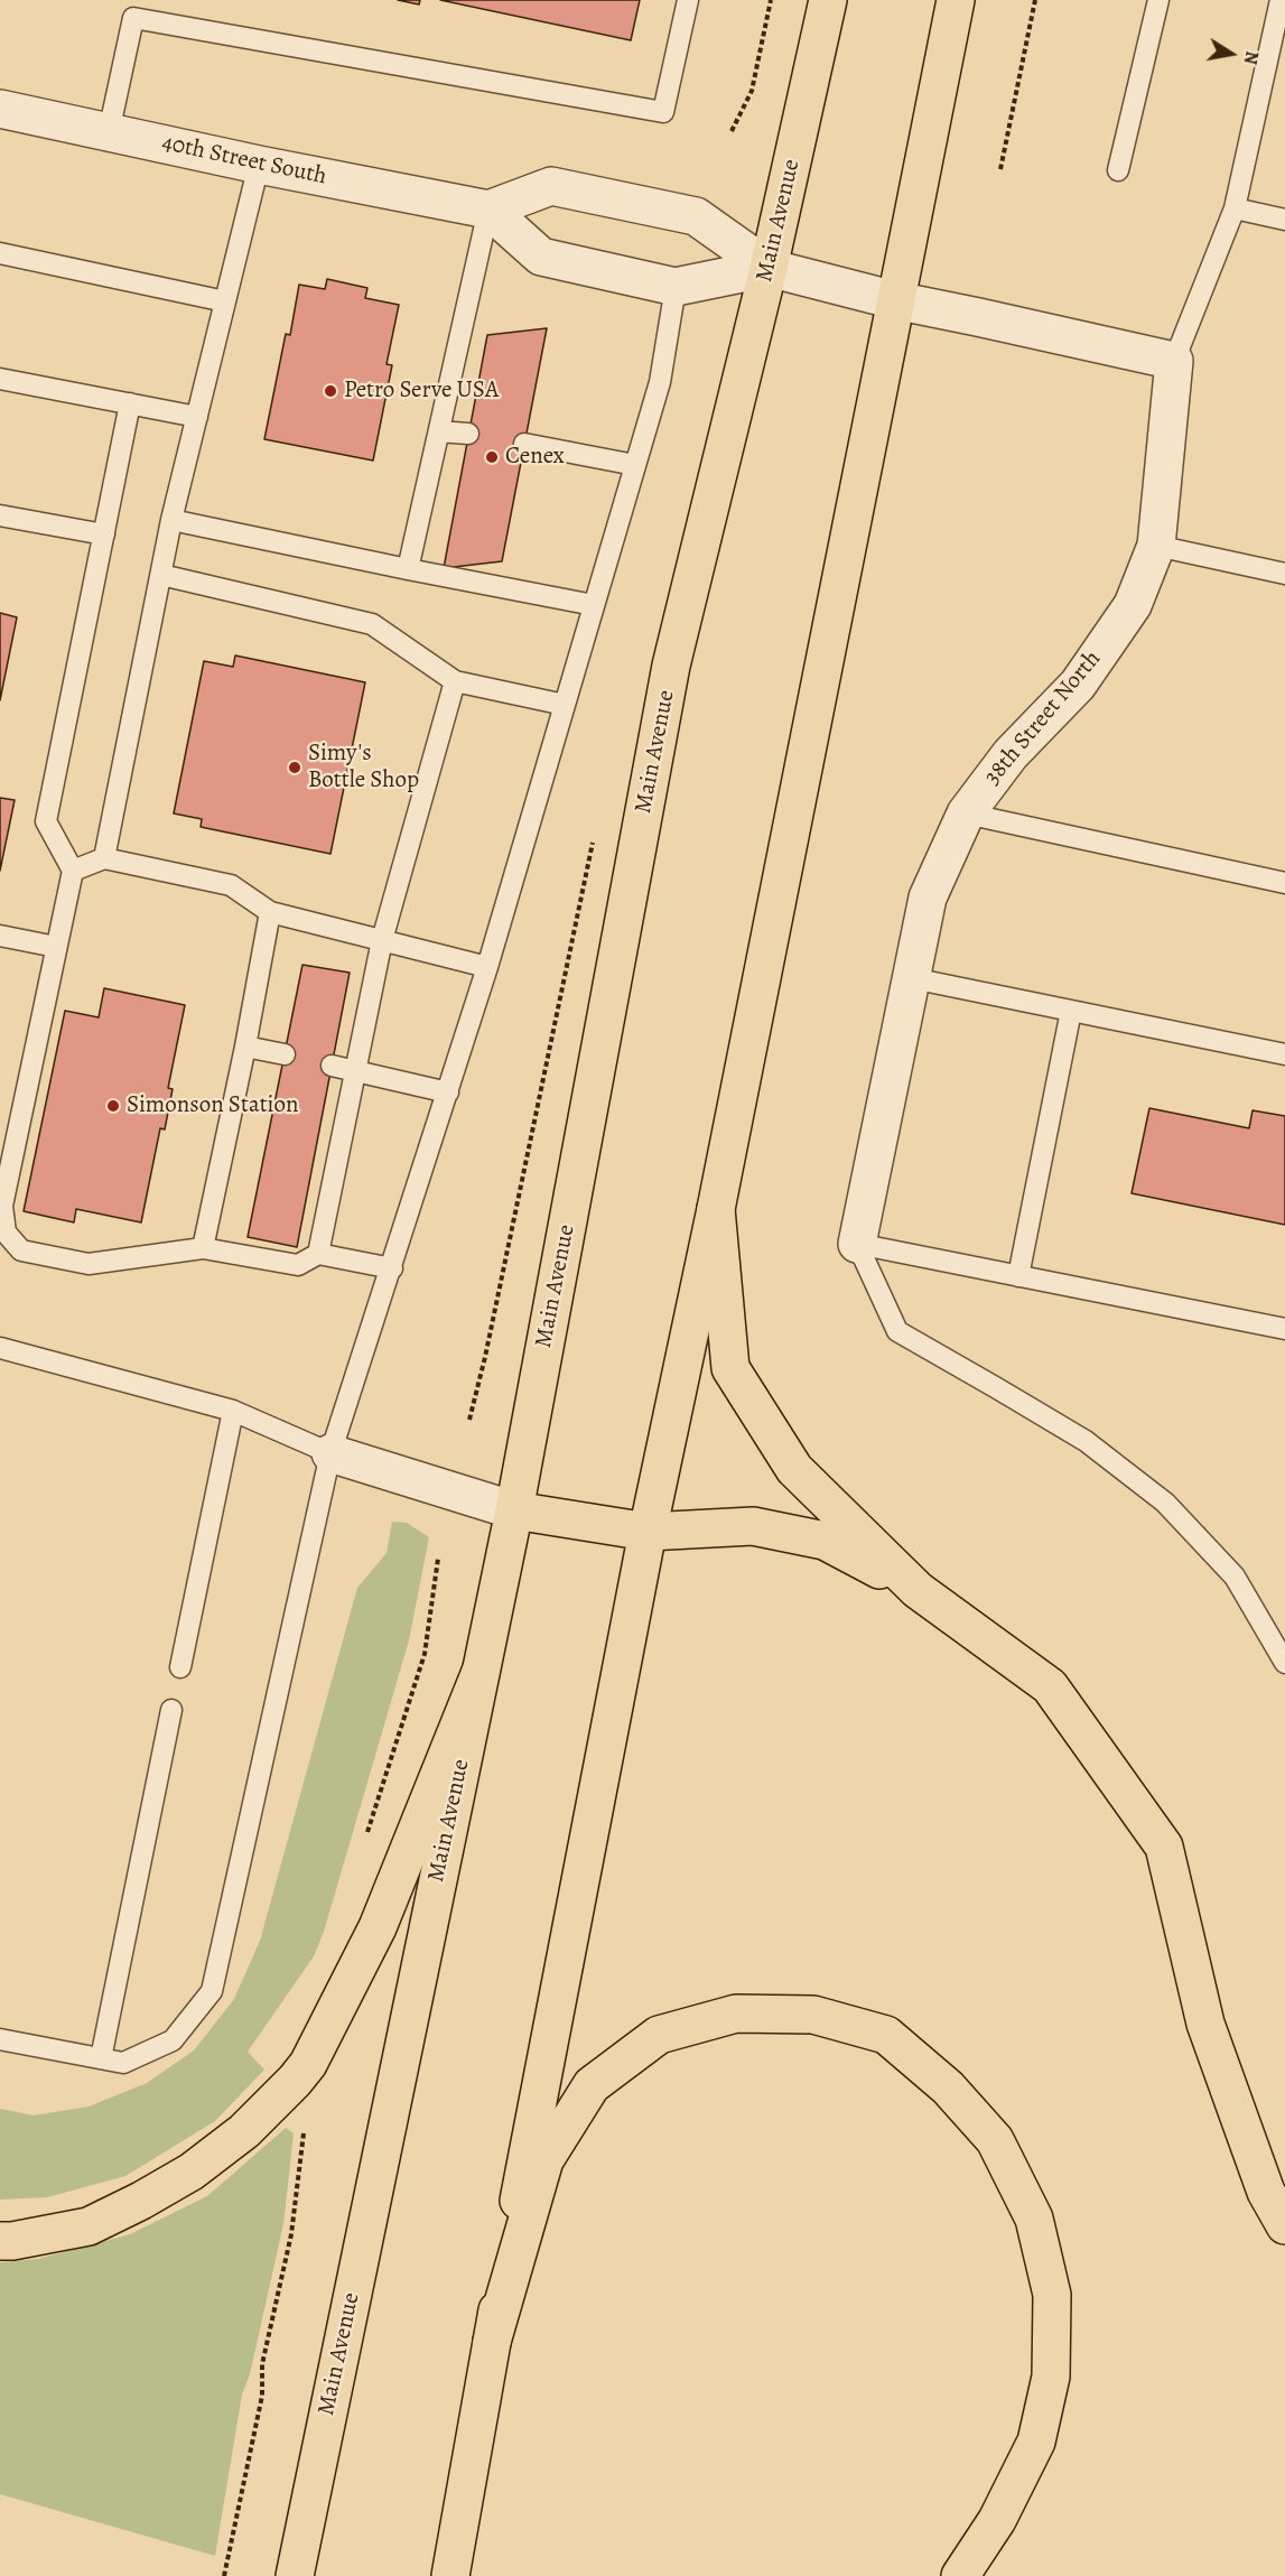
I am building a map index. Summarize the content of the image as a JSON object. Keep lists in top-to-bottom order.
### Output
{
  "streets": {
    "main road": ["Main Avenue"],
    "street": ["40th Street South", "38th Street North"]
  },
  "places": [
    "Petro Serve USA",
    "Cenex",
    "Simy's Bottle Shop",
    "Simonson Station"
  ],
  "north": "right"
}
